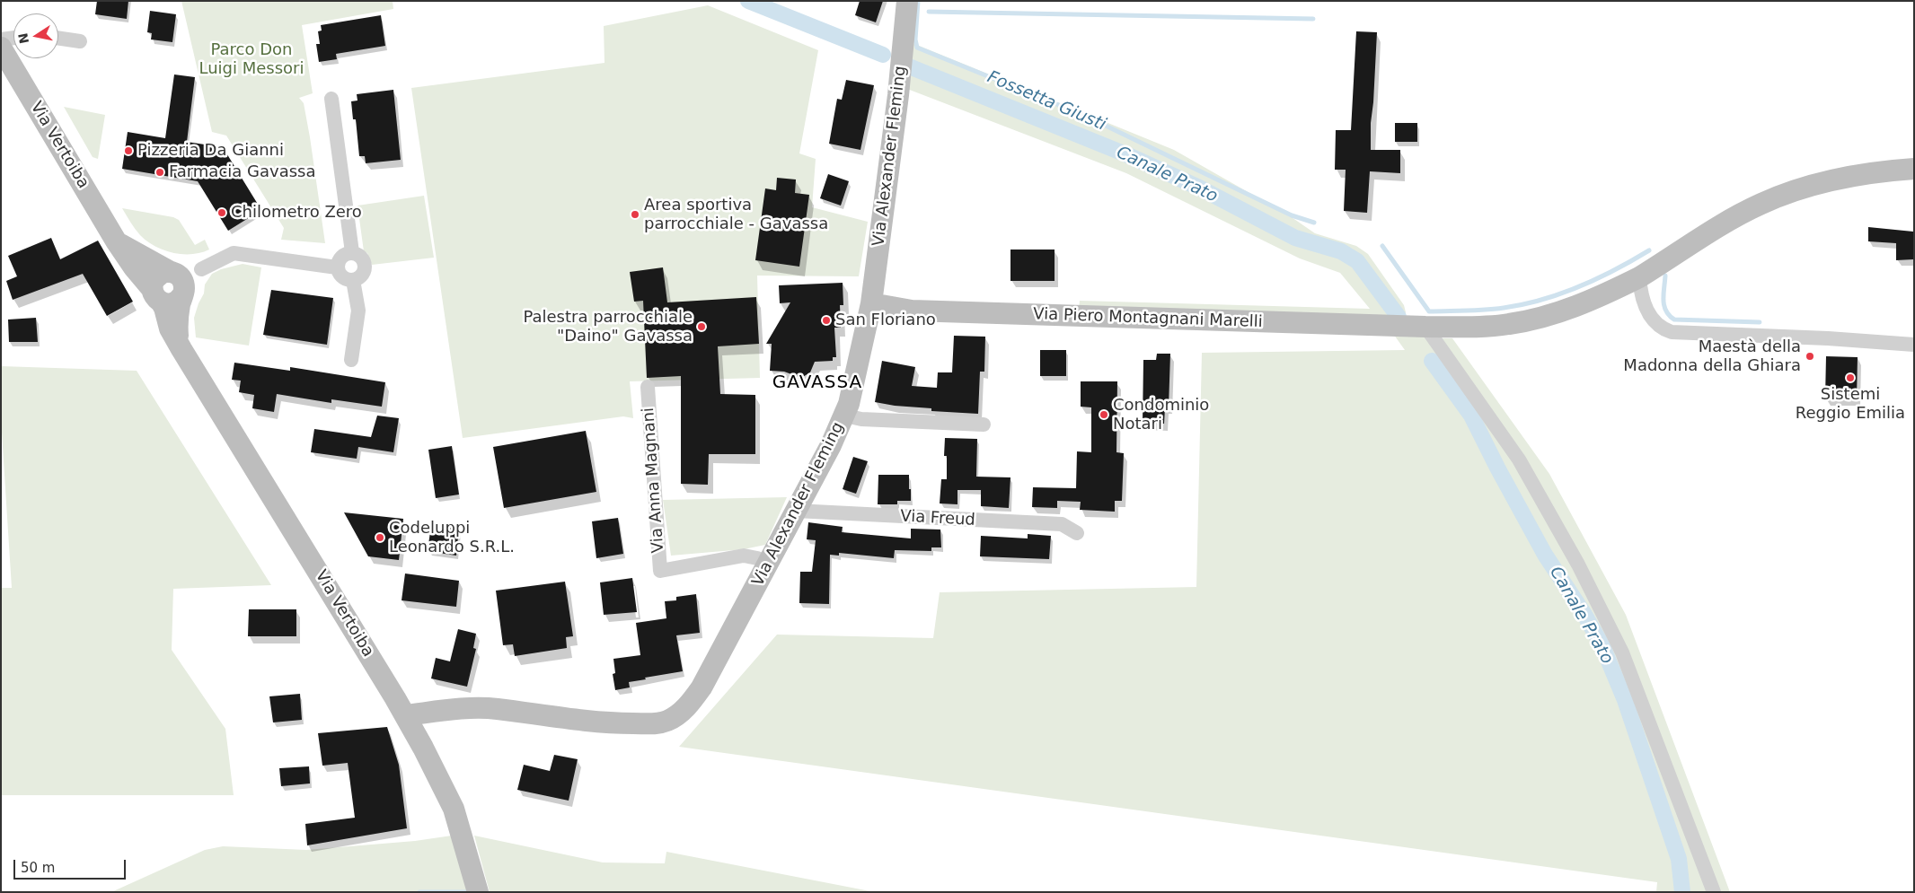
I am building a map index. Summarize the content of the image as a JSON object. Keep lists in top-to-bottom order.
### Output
{
  "streets": {
    "street": [
      "Via Vertoiba",
      "Via Alexander Fleming",
      "Via Piero Montagnani Marelli",
      "Via Anna Magnani",
      "Via Freud"
    ]
  },
  "crossings": [
    ["Via Vertoiba", "Via Alexander Fleming"],
    ["Via Alexander Fleming", "Via Piero Montagnani Marelli"],
    ["Via Alexander Fleming", "Via Anna Magnani"],
    ["Via Alexander Fleming", "Via Freud"]
  ],
  "districts": ["GAVASSA"],
  "water": ["Fossetta Giusti", "Canale Prato"],
  "parks": ["Parco Don Luigi Messori"],
  "places": [
    "Pizzeria Da Gianni",
    "Farmacia Gavassa",
    "Chilometro Zero",
    "Area sportiva parrocchiale - Gavassa",
    "San Floriano",
    "Palestra parrocchiale \"Daino\" Gavassa",
    "Maestà della Madonna della Ghiara",
    "Sistemi Reggio Emilia",
    "Condominio Notari",
    "Codeluppi Leonardo S.R.L."
  ],
  "scale_bar": "50 m",
  "north": "left"
}
